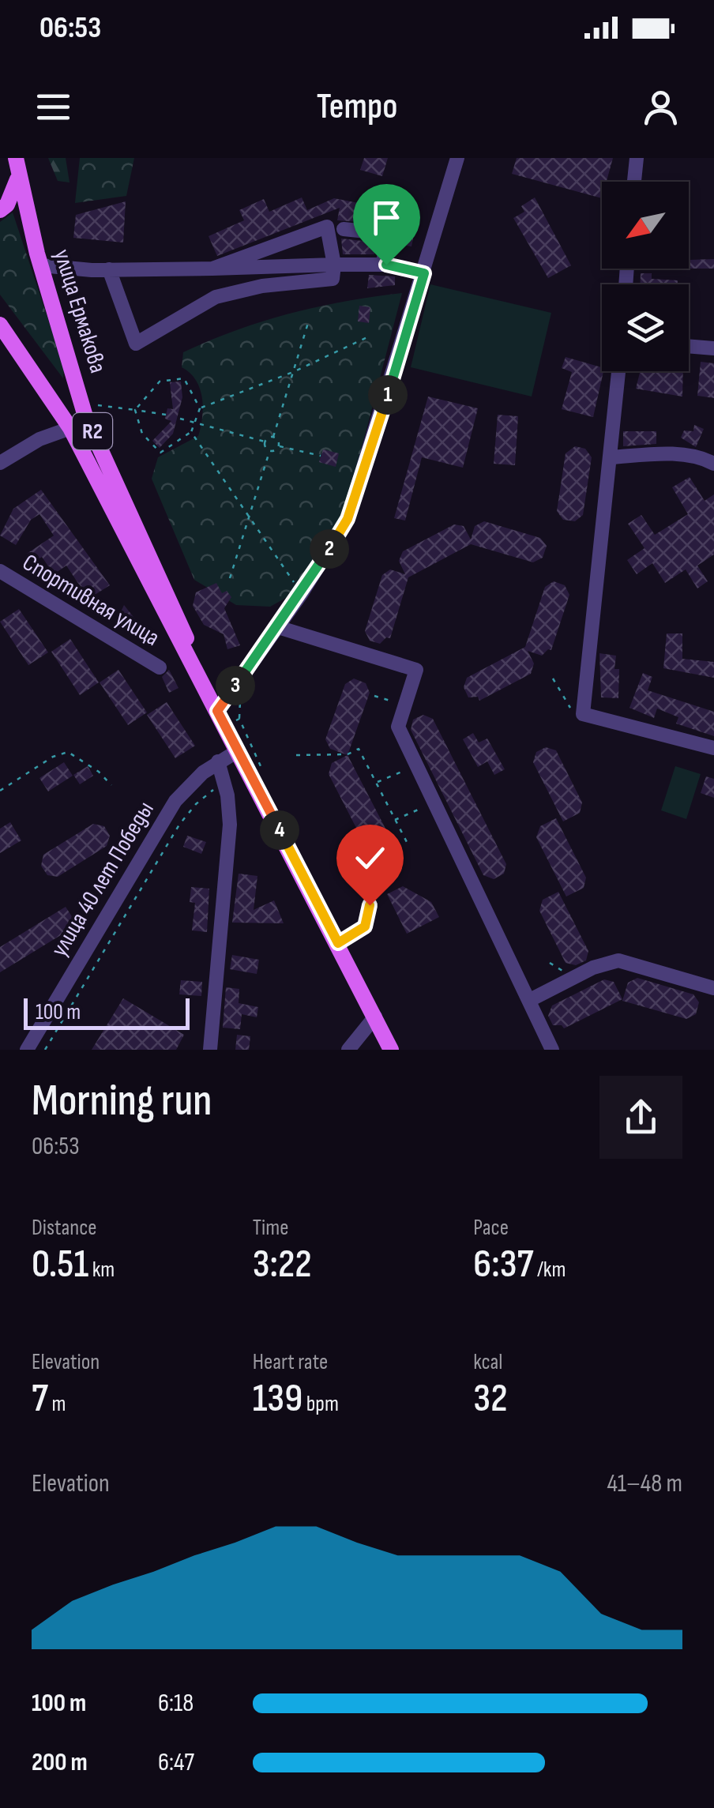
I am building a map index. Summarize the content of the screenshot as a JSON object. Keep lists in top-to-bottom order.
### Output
{
  "streets": {
    "main road": ["улица Ермакова", "R2"],
    "street": ["Спортивная улица", "улица 40 лет Победы"]
  },
  "crossings": [
    ["улица Ермакова", "улица 40 лет Победы"]
  ],
  "scale_bar": "100 m",
  "north": "bottom left",
  "page": {
    "status": "06:53",
    "header": "Tempo",
    "pins": [
      "1",
      "2",
      "3",
      "4"
    ],
    "scale": "100 m",
    "heading": ["Morning run", "06:53"],
    "stats": [
      ["Distance", "0.51 km"],
      ["Time", "3:22"],
      ["Pace", "6:37 /km"],
      ["Elevation", "7 m"],
      ["Heart rate", "139 bpm"],
      ["kcal", "32"]
    ],
    "chart": ["Elevation", "41–48 m"],
    "list": [
      {
        "name": "100 m",
        "note": "6:18"
      },
      {
        "name": "200 m",
        "note": "6:47"
      }
    ]
  }
}
